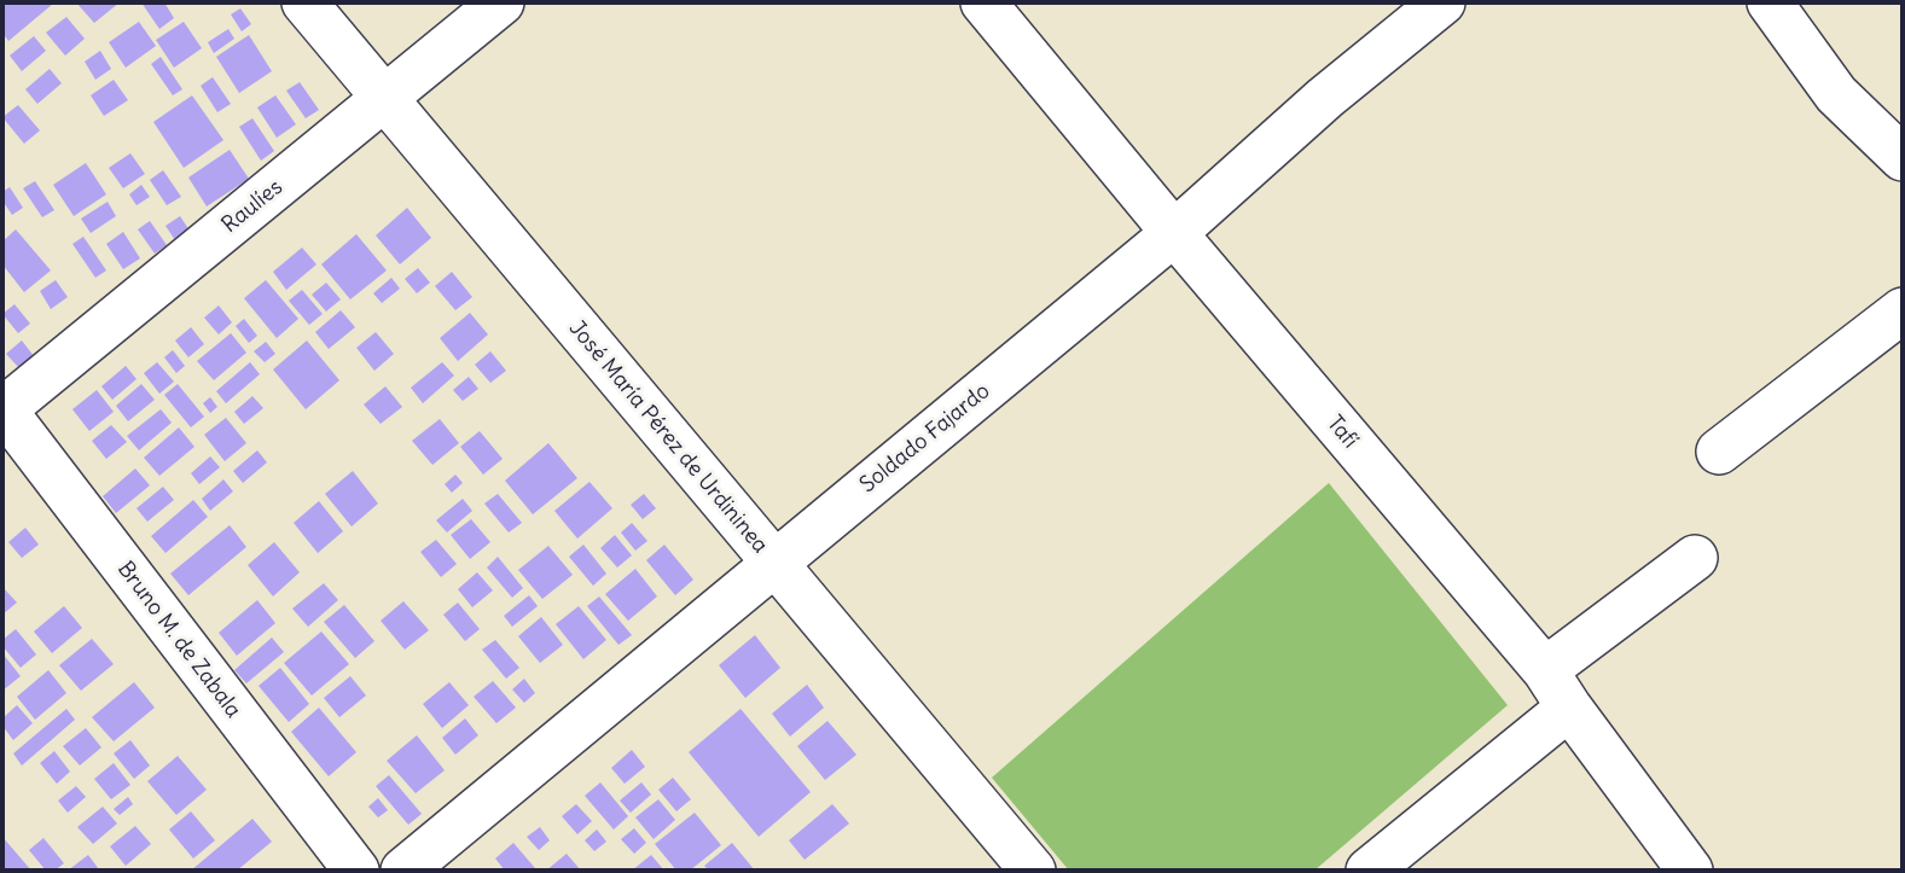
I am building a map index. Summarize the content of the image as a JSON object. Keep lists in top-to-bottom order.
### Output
{
  "streets": {
    "street": [
      "Raulíes",
      "Tafí",
      "José María Pérez de Urdininea",
      "Soldado Fajardo",
      "Bruno M. de Zabala"
    ]
  },
  "crossings": [
    ["Raulíes", "José María Pérez de Urdininea"],
    ["Raulíes", "Bruno M. de Zabala"],
    ["Tafí", "Soldado Fajardo"],
    ["José María Pérez de Urdininea", "Soldado Fajardo"]
  ]
}
